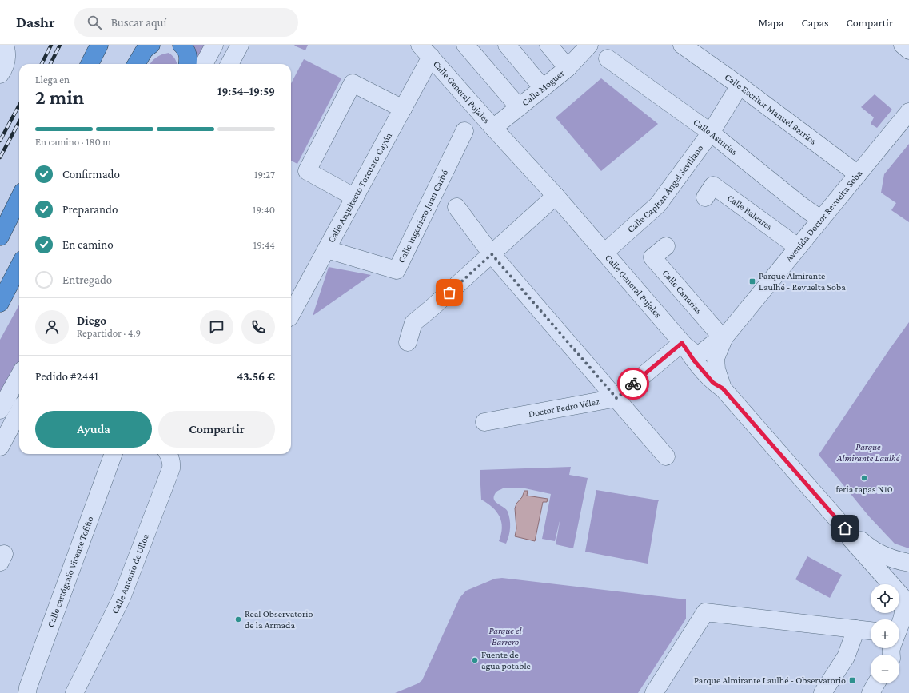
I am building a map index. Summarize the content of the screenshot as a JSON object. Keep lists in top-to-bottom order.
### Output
{
  "streets": {
    "street": [
      "Calle Moguer",
      "Calle General Pujales",
      "Calle Escritor Manuel Barrios",
      "Calle Asturias",
      "Calle Arquitecto Torcuato Cayón",
      "Calle Capitan Ángel Sevillano",
      "Calle Baleares",
      "Calle Ingeniero Juan Carbó",
      "Avenida Doctor Revuelta Soba",
      "Calle Canarias",
      "Doctor Pedro Vélez",
      "Calle cartógrafo Vicente Tofiño",
      "Calle Antonio de Ulloa"
    ]
  },
  "crossings": [
    ["Calle Moguer", "Calle General Pujales"],
    ["Calle General Pujales", "Calle Arquitecto Torcuato Cayón"],
    ["Calle General Pujales", "Calle Capitan Ángel Sevillano"],
    ["Calle General Pujales", "Avenida Doctor Revuelta Soba"],
    ["Calle General Pujales", "Doctor Pedro Vélez"],
    ["Calle Escritor Manuel Barrios", "Calle Capitan Ángel Sevillano"],
    ["Calle Escritor Manuel Barrios", "Avenida Doctor Revuelta Soba"],
    ["Calle Asturias", "Calle Capitan Ángel Sevillano"],
    ["Calle Asturias", "Avenida Doctor Revuelta Soba"],
    ["Calle Arquitecto Torcuato Cayón", "Calle Ingeniero Juan Carbó"],
    ["Calle Baleares", "Avenida Doctor Revuelta Soba"],
    ["Avenida Doctor Revuelta Soba", "Calle Canarias"]
  ],
  "parks": ["Parque Almirante Laulhé", "Parque el Barrero"],
  "places": {
    "transit": ["Parque Almirante Laulhé - Revuelta Soba", "Parque Almirante Laulhé - Observatorio"],
    "other": ["feria tapas N10", "Real Observatorio de la Armada", "Fuente de agua potable"]
  },
  "page": {
    "header": "Dashr",
    "search": "Buscar aquí",
    "nav": ["Mapa", "Capas", "Compartir"],
    "heading": ["2 min", "Llega en", "19:54–19:59"],
    "panel": [
      "Diego",
      "Repartidor · 4.9",
      "Pedido #2441",
      "43.56 €"
    ],
    "bar": "En camino · 180 m",
    "list": [
      ["Confirmado", "19:27"],
      ["Preparando", "19:40"],
      ["En camino", "19:44"],
      "Entregado"
    ],
    "buttons": ["Ayuda", "Compartir"],
    "map_buttons": ["+", "−"]
  }
}
